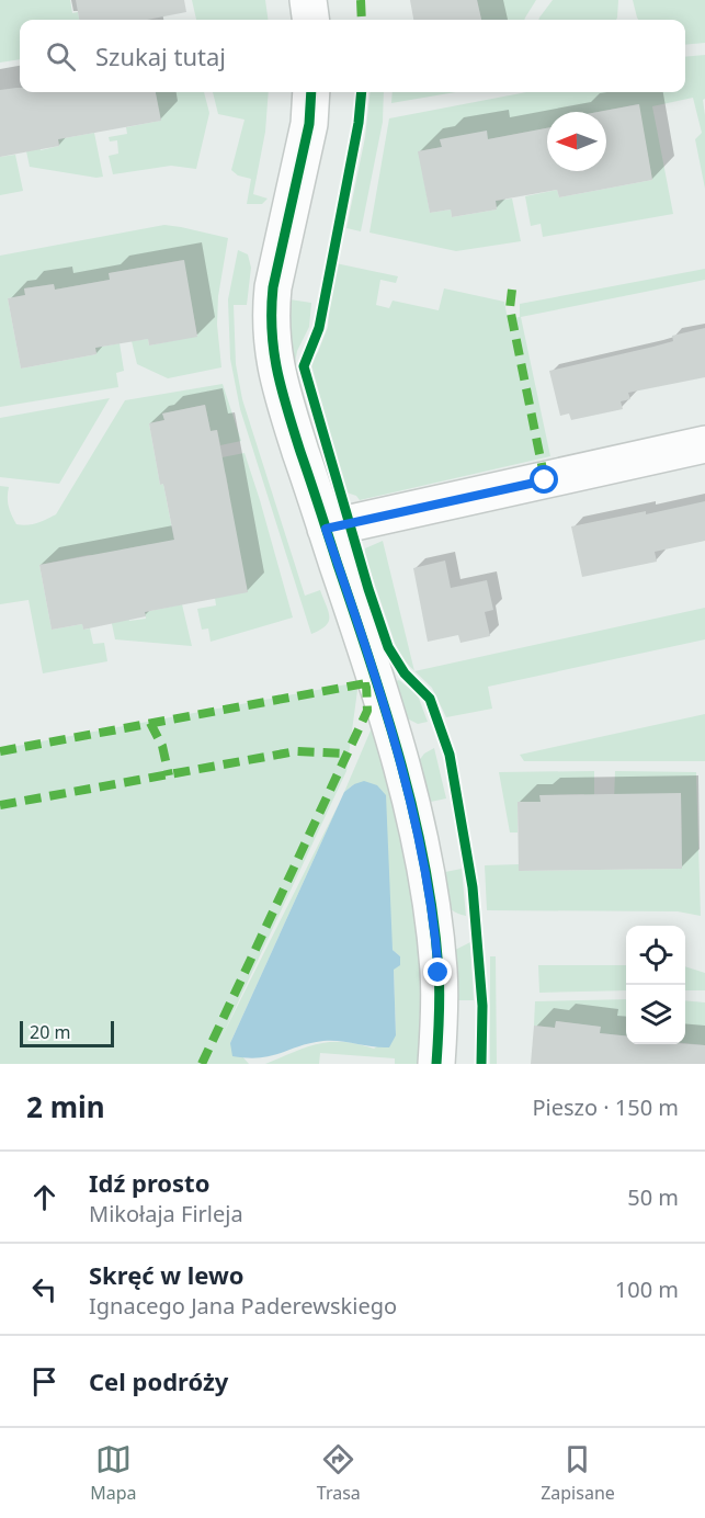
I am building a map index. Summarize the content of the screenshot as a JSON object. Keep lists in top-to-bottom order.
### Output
{
  "scale_bar": "20 m",
  "north": "left",
  "page": {
    "search": "Szukaj tutaj",
    "scale": "20 m",
    "heading": ["2 min", "Pieszo · 150 m"],
    "list": [
      ["Idź prosto", "Mikołaja Firleja", "50 m"],
      ["Skręć w lewo", "Ignacego Jana Paderewskiego", "100 m"],
      "Cel podróży"
    ],
    "nav": ["Mapa", "Trasa", "Zapisane"]
  }
}
